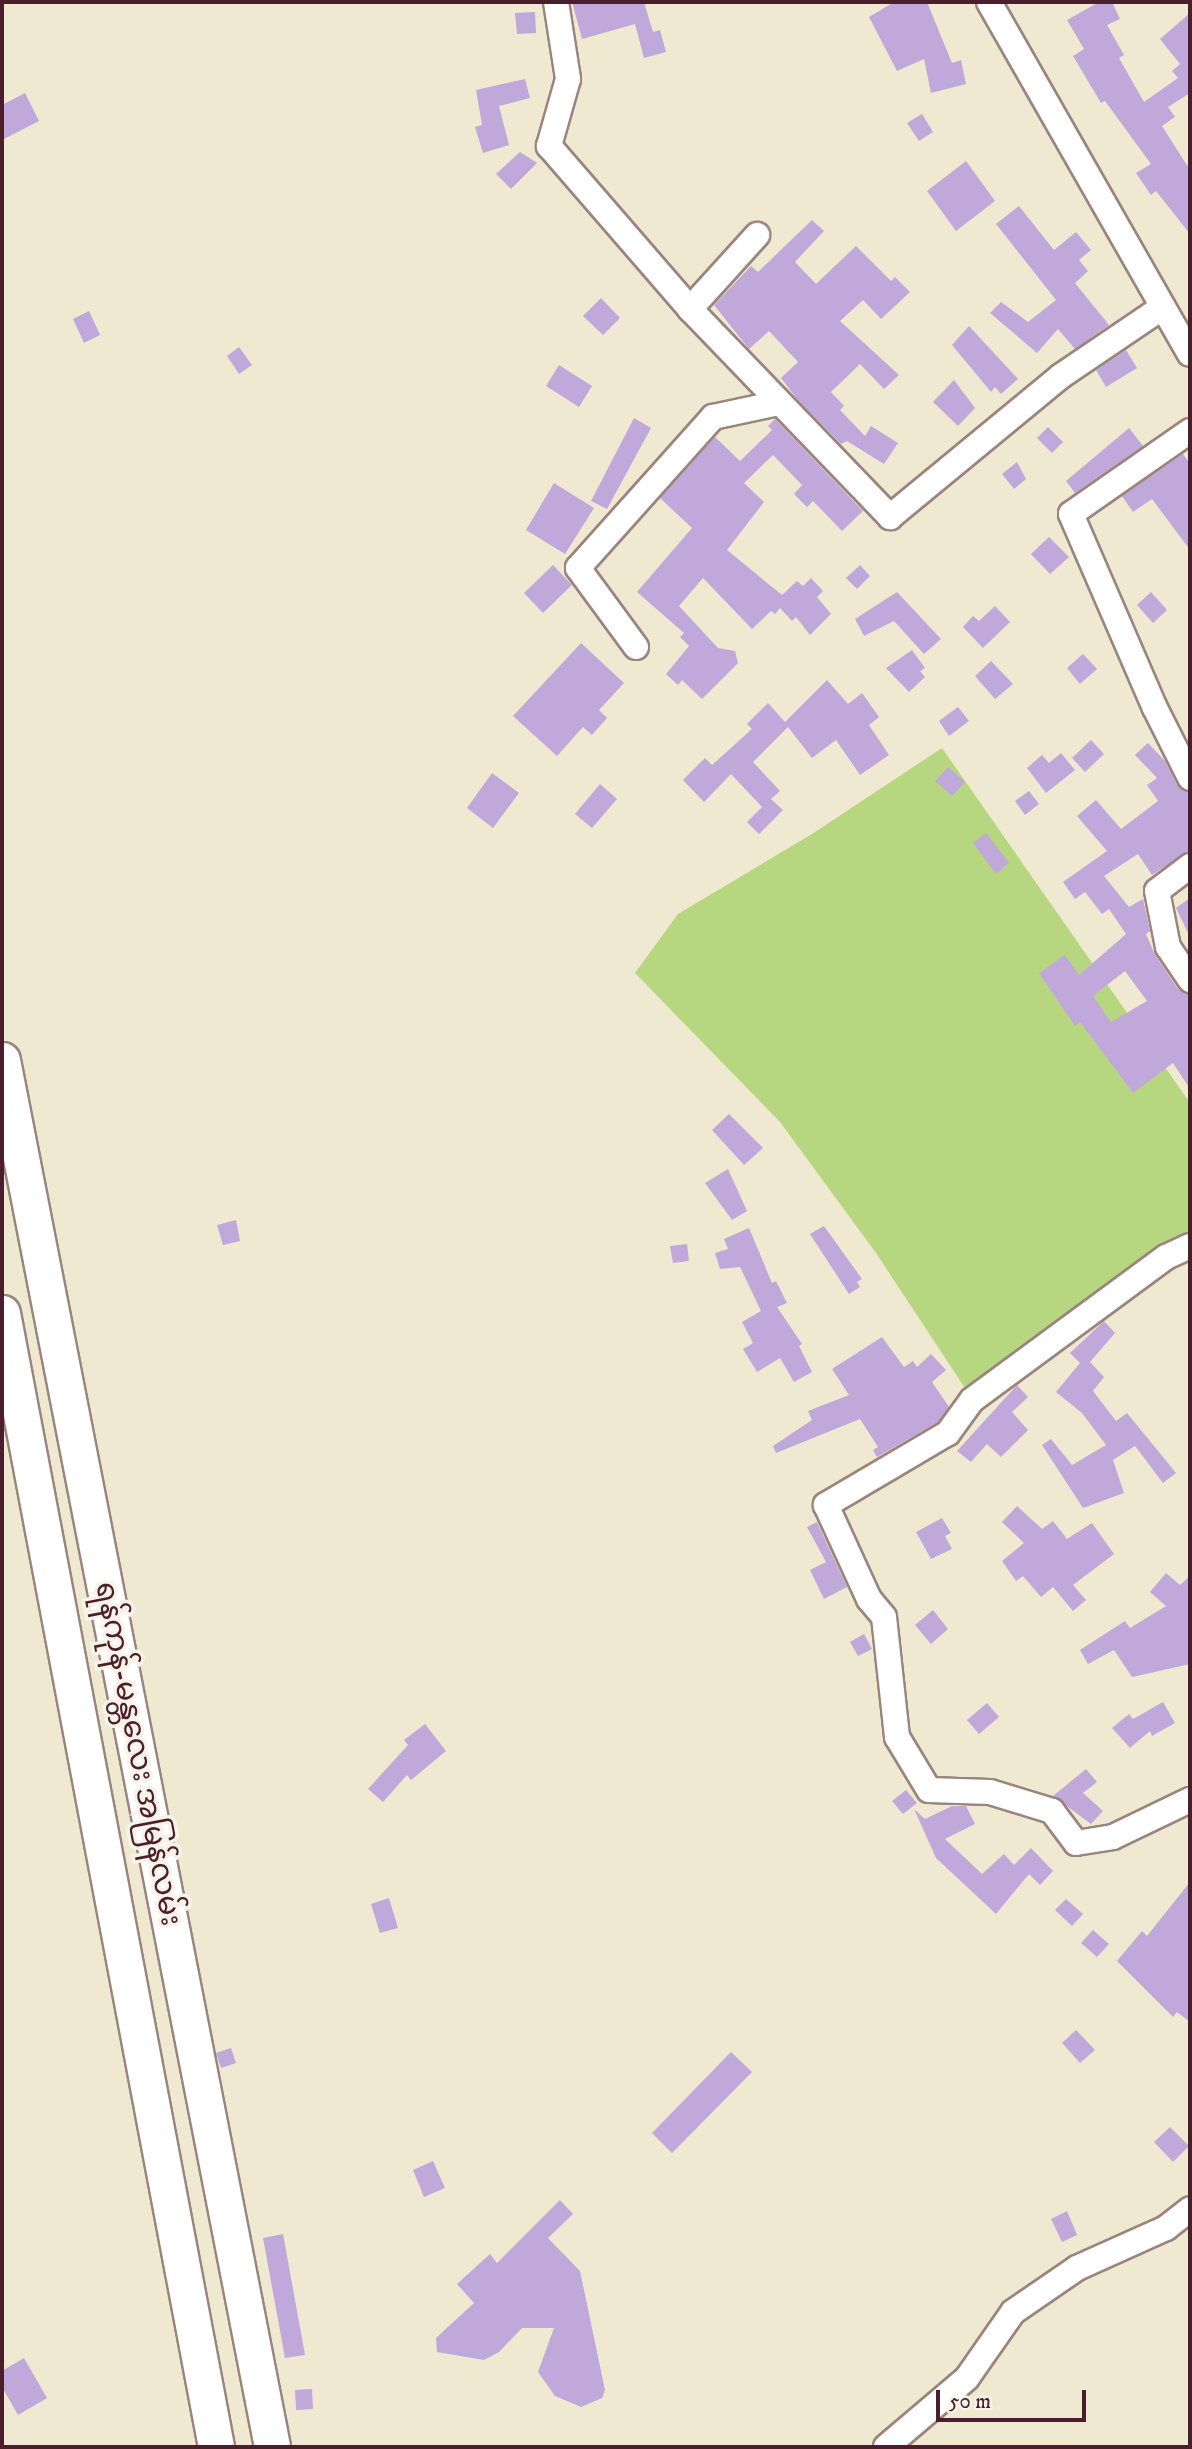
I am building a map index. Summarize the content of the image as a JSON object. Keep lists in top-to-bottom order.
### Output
{
  "streets": {
    "highway": ["ရန်ကုန်-မန္တလေး အမြန်လမ်း"]
  },
  "scale_bar": "50 m"
}
